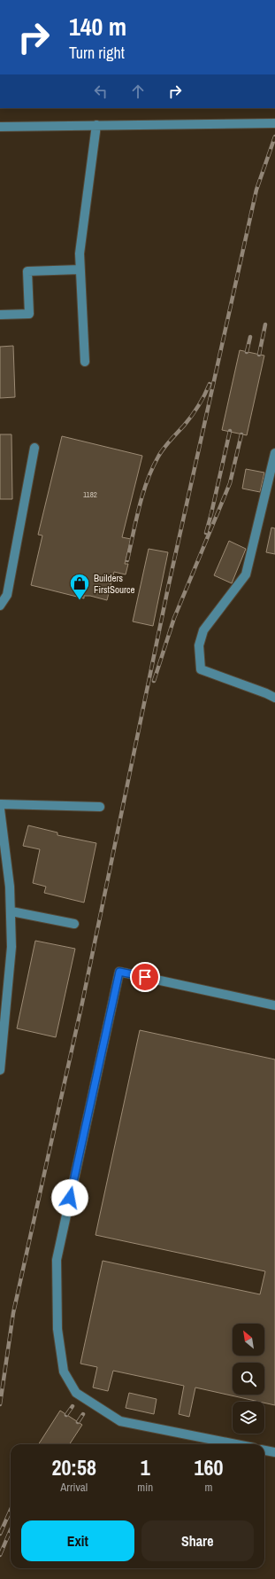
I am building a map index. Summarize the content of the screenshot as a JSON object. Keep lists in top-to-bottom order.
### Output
{
  "places": {
    "shop": ["Builders FirstSource"]
  },
  "house_numbers": ["1182"],
  "north": "top left",
  "page": {
    "turn": ["140 m", "Turn right"],
    "eta": [
      "20:58",
      "Arrival",
      "1",
      "min",
      "160",
      "m"
    ],
    "buttons": ["Exit", "Share"]
  }
}
